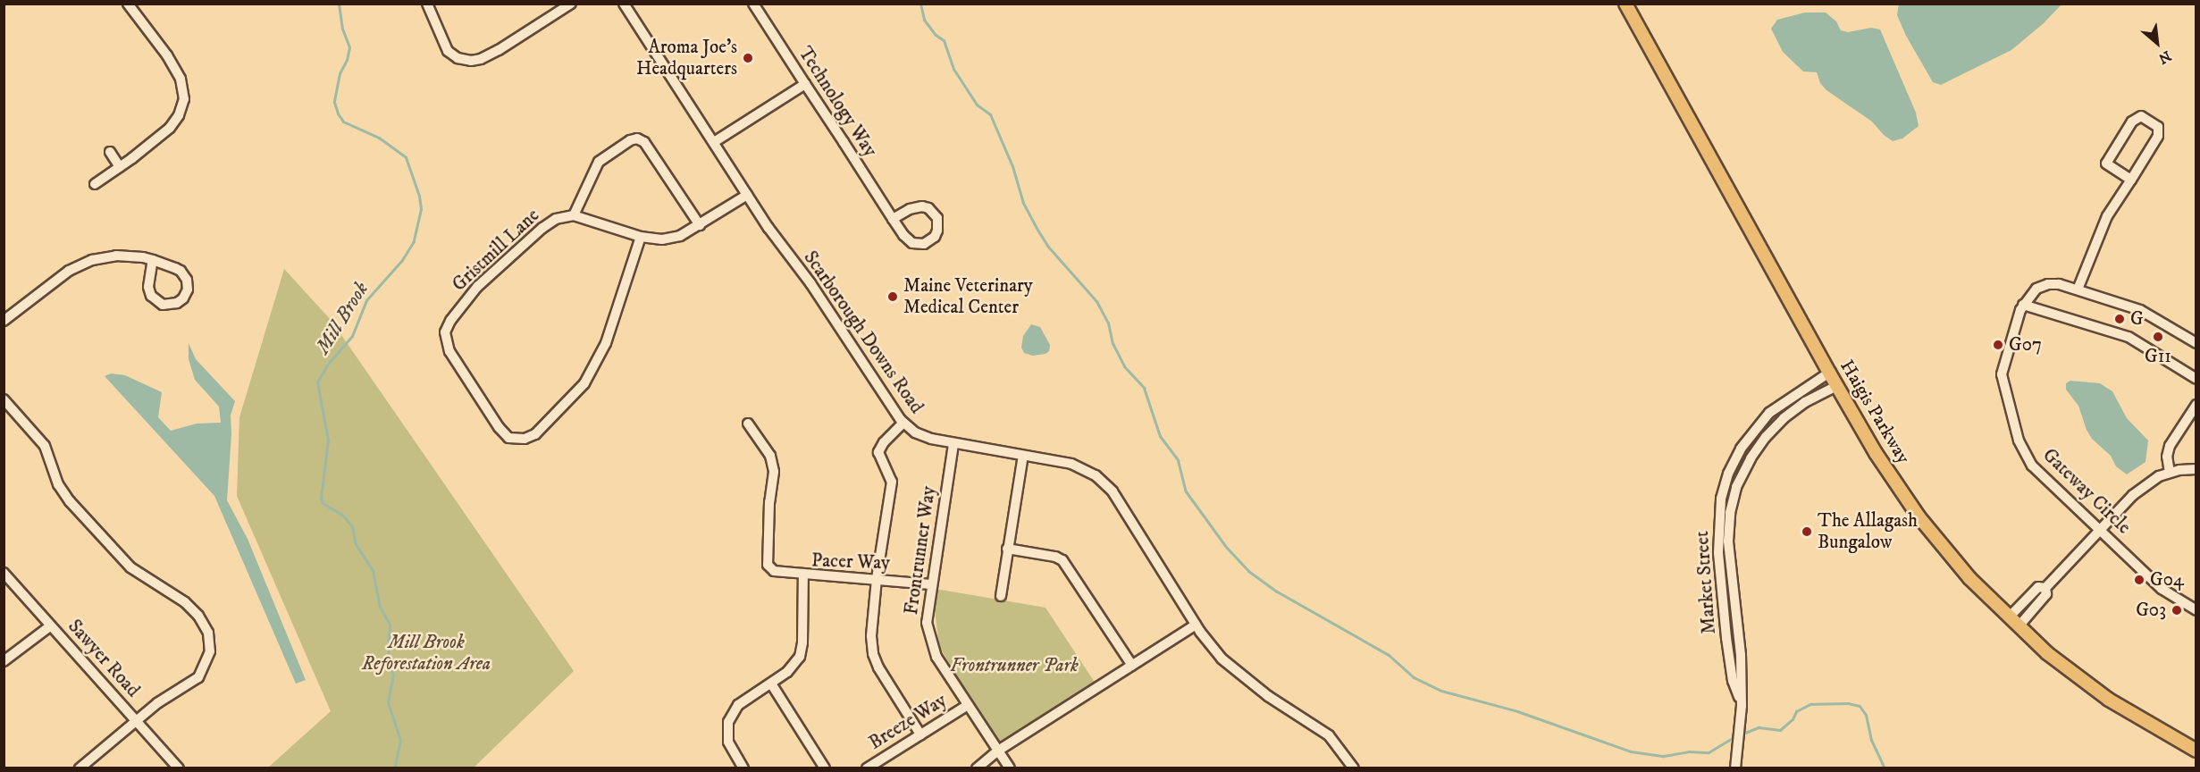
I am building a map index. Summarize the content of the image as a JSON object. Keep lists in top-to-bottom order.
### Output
{
  "streets": {
    "main road": ["Haigis Parkway"],
    "street": [
      "Technology Way",
      "Gristmill Lane",
      "Scarborough Downs Road",
      "Gateway Circle",
      "Frontrunner Way",
      "Pacer Way",
      "Market Street",
      "Sawyer Road",
      "Breeze Way"
    ]
  },
  "crossings": [
    ["Scarborough Downs Road", "Frontrunner Way"],
    ["Haigis Parkway", "Market Street"],
    ["Frontrunner Way", "Pacer Way"],
    ["Frontrunner Way", "Breeze Way"]
  ],
  "water": ["Mill Brook"],
  "parks": ["Mill Brook Reforestation Area", "Frontrunner Park"],
  "places": [
    "Aroma Joe's Headquarters",
    "Maine Veterinary Medical Center",
    "G",
    "G11",
    "G07",
    "The Allagash Bungalow",
    "G04",
    "G03"
  ],
  "north": "bottom right"
}
